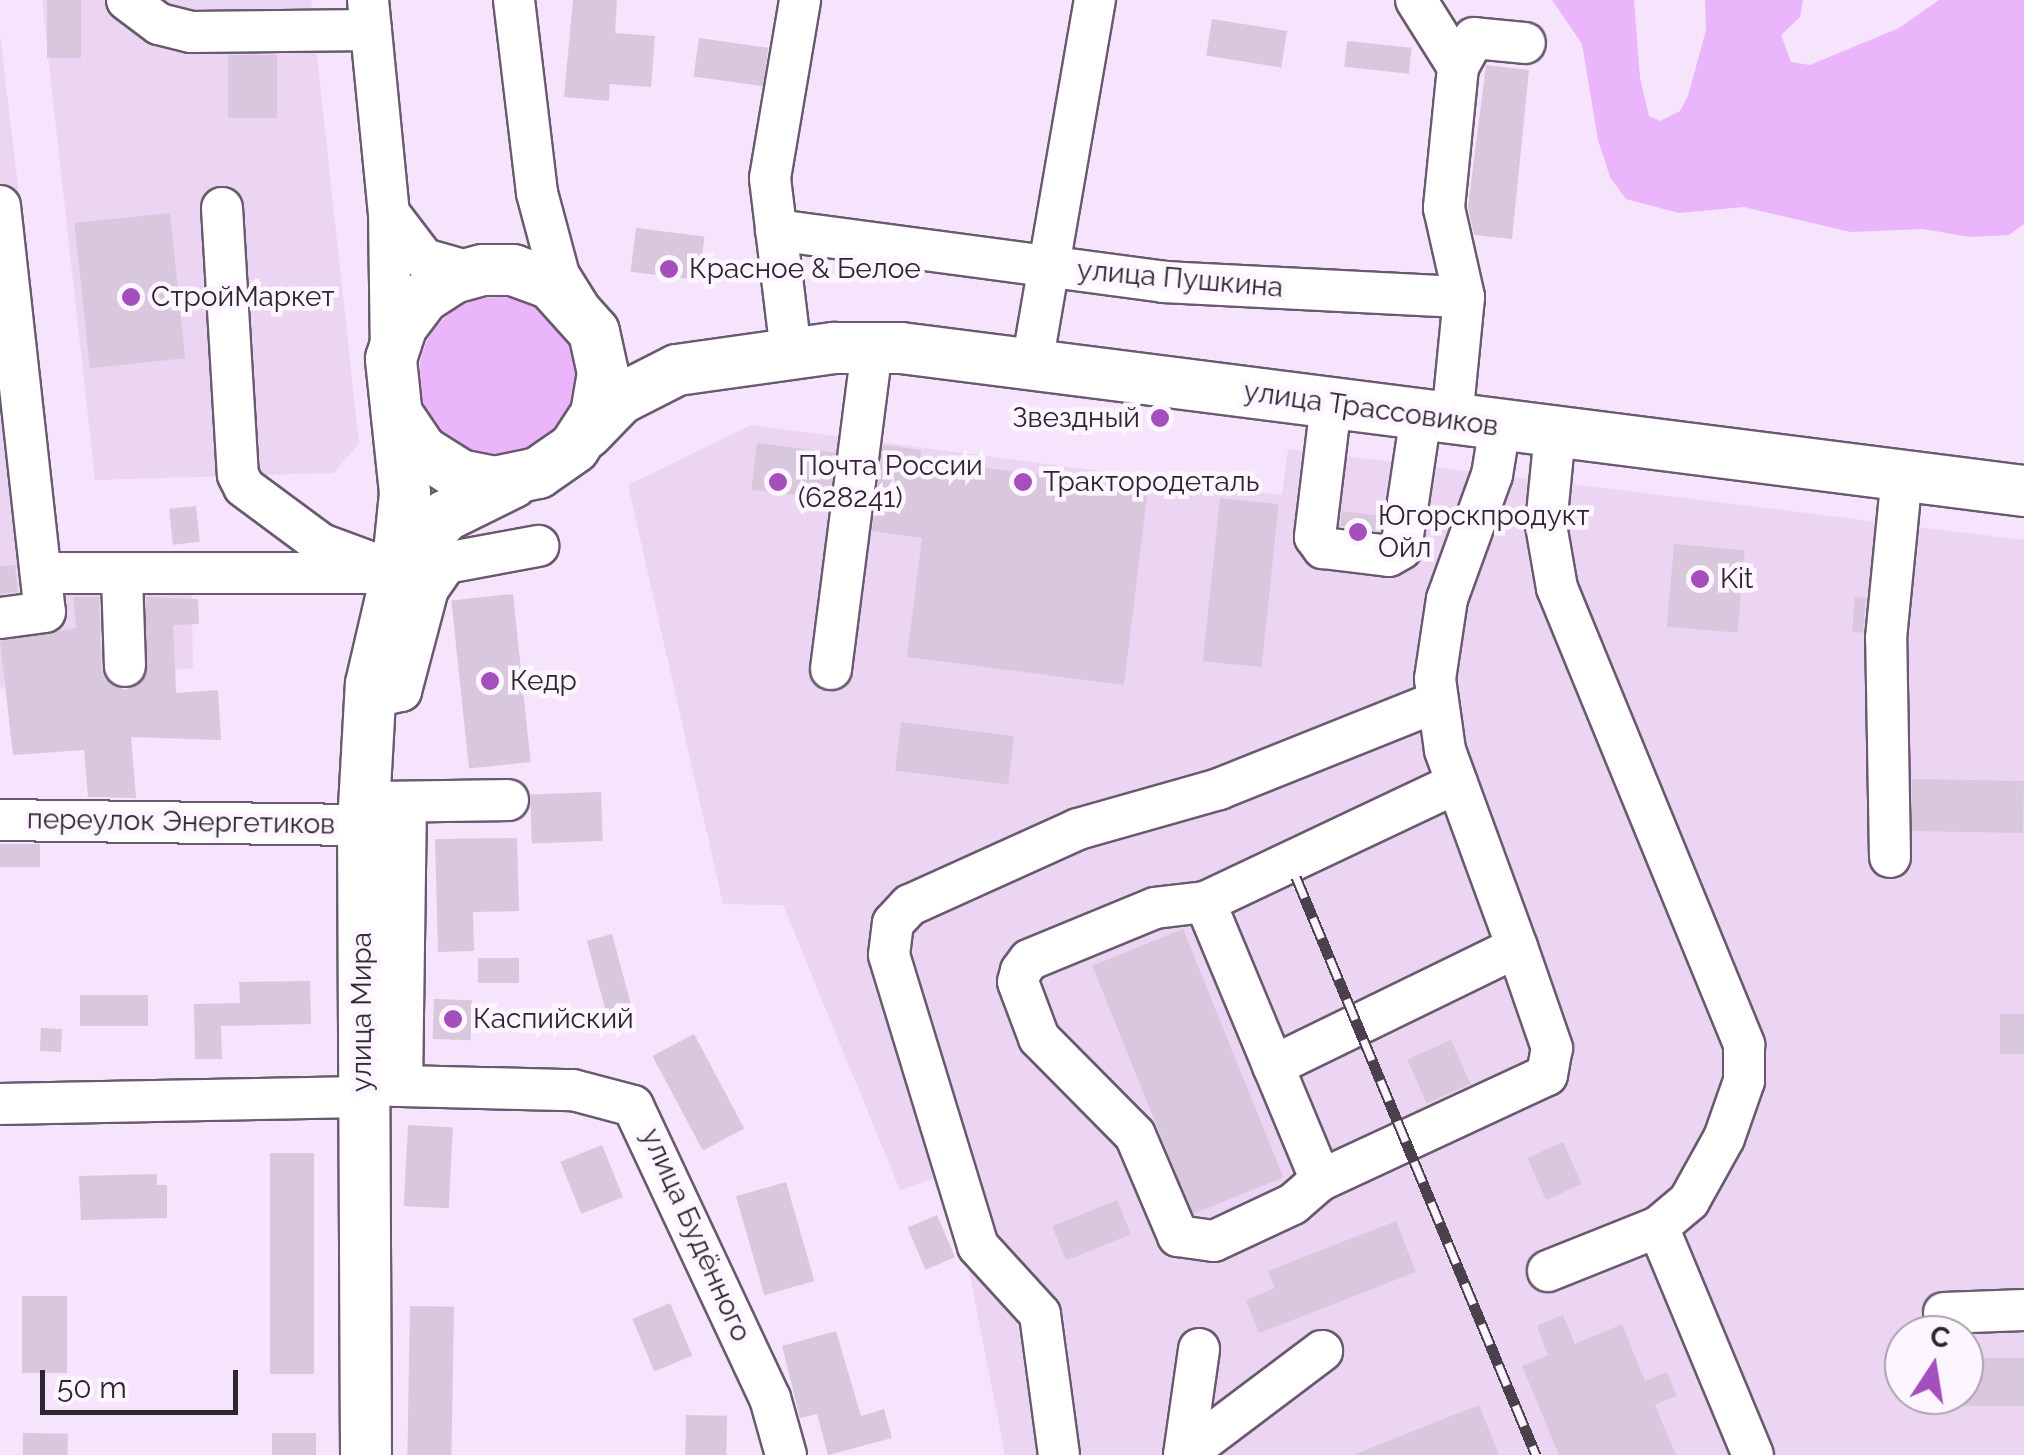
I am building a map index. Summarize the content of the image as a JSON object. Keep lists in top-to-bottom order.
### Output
{
  "streets": {
    "main road": ["улица Трассовиков", "улица Мира"],
    "street": ["улица Пушкина", "переулок Энергетиков", "улица Будённого"]
  },
  "crossings": [
    ["переулок Энергетиков", "улица Мира"],
    ["улица Мира", "улица Будённого"]
  ],
  "places": [
    "Красное & Белое",
    "СтройМаркет",
    "Звездный",
    "Почта России (628241)",
    "Трактородеталь",
    "Югорскпродукт Ойл",
    "Kit",
    "Кедр",
    "Каспийский"
  ],
  "scale_bar": "50 m",
  "north": "top"
}
